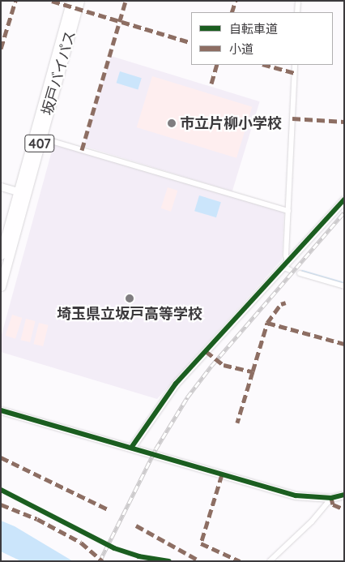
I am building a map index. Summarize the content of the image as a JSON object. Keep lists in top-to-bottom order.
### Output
{
  "streets": {
    "highway": ["坂戸バイパス", "407"]
  },
  "places": ["市立片柳小学校", "埼玉県立坂戸高等学校"],
  "legend": ["自転車道", "小道"]
}
